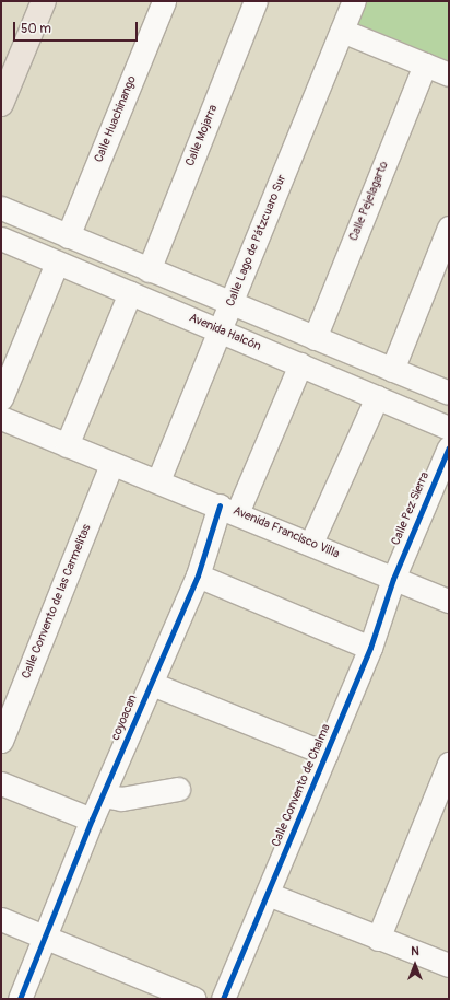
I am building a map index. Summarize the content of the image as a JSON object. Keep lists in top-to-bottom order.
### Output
{
  "streets": {
    "street": [
      "Calle Huachinango",
      "Calle Mojarra",
      "Calle Pejelagarto",
      "Calle Lago de Pátzcuaro Sur",
      "Avenida Halcón",
      "Calle Pez Sierra",
      "Avenida Francisco Villa",
      "Calle Convento de las Carmelitas",
      "coyoacan",
      "Calle Convento de Chalma"
    ]
  },
  "crossings": [
    ["Calle Lago de Pátzcuaro Sur", "Avenida Halcón"],
    ["Calle Lago de Pátzcuaro Sur", "Avenida Francisco Villa"],
    ["Calle Pez Sierra", "Avenida Francisco Villa"],
    ["Calle Pez Sierra", "Calle Convento de Chalma"],
    ["Avenida Francisco Villa", "Calle Convento de las Carmelitas"],
    ["Avenida Francisco Villa", "coyoacan"],
    ["Avenida Francisco Villa", "Calle Convento de Chalma"]
  ],
  "scale_bar": "50 m",
  "north": "top"
}
